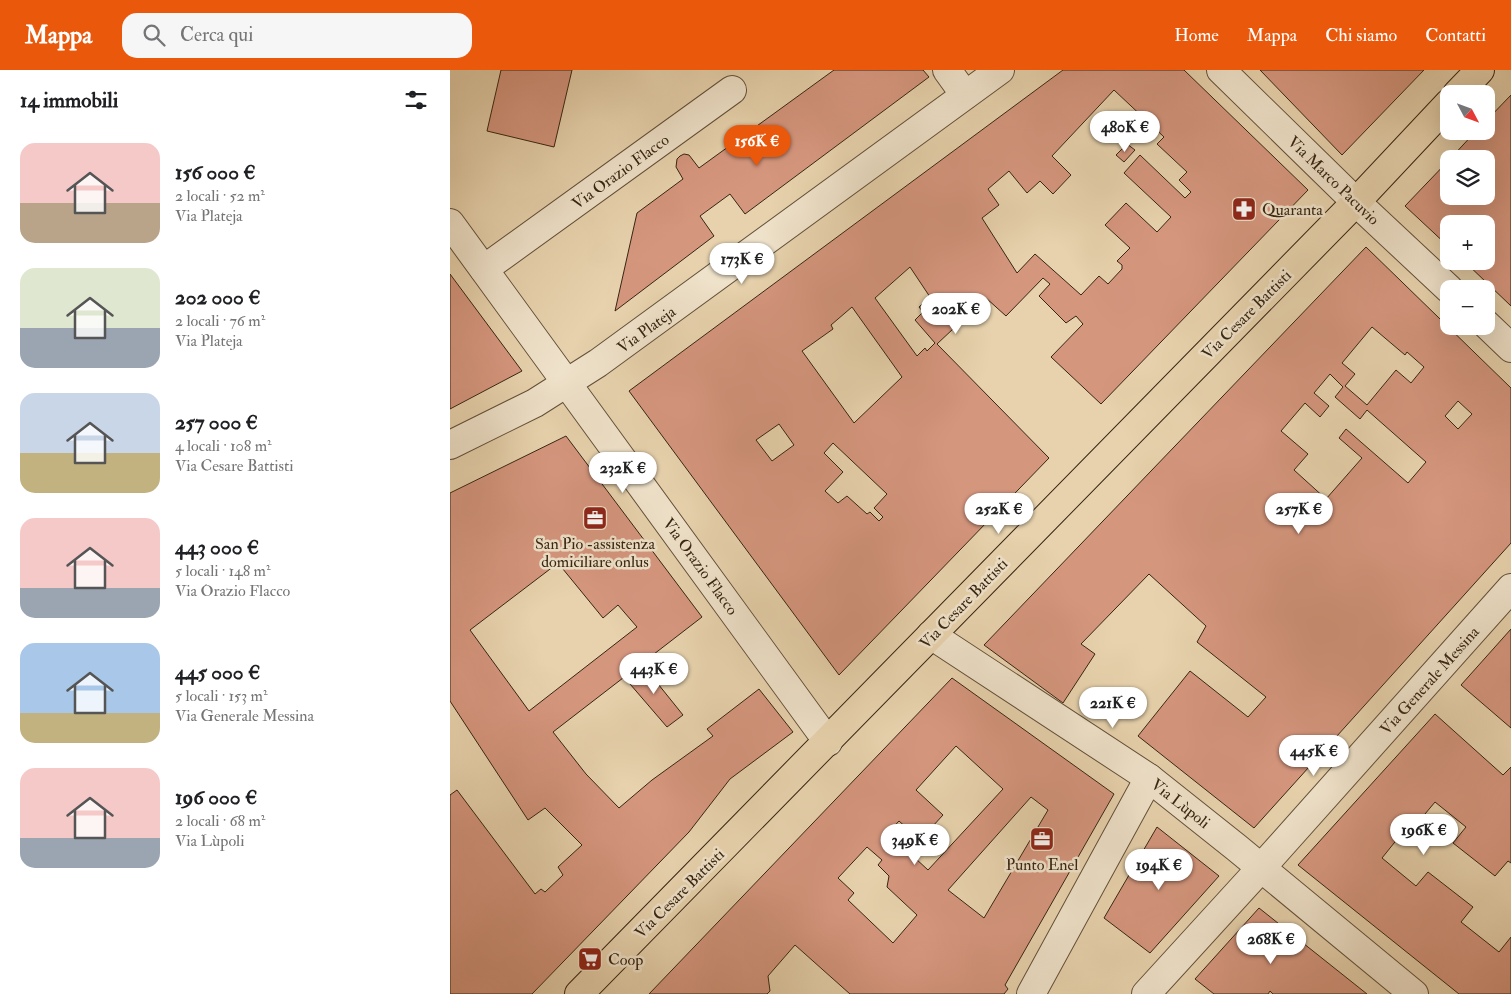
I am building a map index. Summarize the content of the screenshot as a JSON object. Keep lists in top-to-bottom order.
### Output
{
  "streets": {
    "main road": ["Via Cesare Battisti"],
    "street": [
      "Via Orazio Flacco",
      "Via Marco Pacuvio",
      "Via Plateja",
      "Via Generale Messina",
      "Via Lùpoli"
    ]
  },
  "crossings": [
    ["Via Orazio Flacco", "Via Cesare Battisti"],
    ["Via Orazio Flacco", "Via Plateja"],
    ["Via Marco Pacuvio", "Via Cesare Battisti"],
    ["Via Cesare Battisti", "Via Lùpoli"],
    ["Via Generale Messina", "Via Lùpoli"]
  ],
  "places": {
    "pharmacy": ["Quaranta"],
    "office": ["San Pio -assistenza domiciliare onlus", "Punto Enel"],
    "supermarket": ["Coop"]
  },
  "north": "bottom right",
  "page": {
    "header": "Mappa",
    "search": "Cerca qui",
    "nav": [
      "Home",
      "Mappa",
      "Chi siamo",
      "Contatti"
    ],
    "heading": "14 immobili",
    "map_buttons": ["+", "−"],
    "price": [
      "480K €",
      "156K €",
      "173K €",
      "202K €",
      "232K €",
      "252K €",
      "257K €",
      "443K €",
      "221K €",
      "445K €",
      "196K €",
      "349K €",
      "194K €",
      "268K €"
    ],
    "list": [
      {
        "name": "156 000 €",
        "note": "2 locali · 52 m² · Via Plateja"
      },
      {
        "name": "202 000 €",
        "note": "2 locali · 76 m² · Via Plateja"
      },
      {
        "name": "257 000 €",
        "note": "4 locali · 108 m² · Via Cesare Battisti"
      },
      {
        "name": "443 000 €",
        "note": "5 locali · 148 m² · Via Orazio Flacco"
      },
      {
        "name": "445 000 €",
        "note": "5 locali · 153 m² · Via Generale Messina"
      },
      {
        "name": "196 000 €",
        "note": "2 locali · 68 m² · Via Lùpoli"
      }
    ]
  }
}
